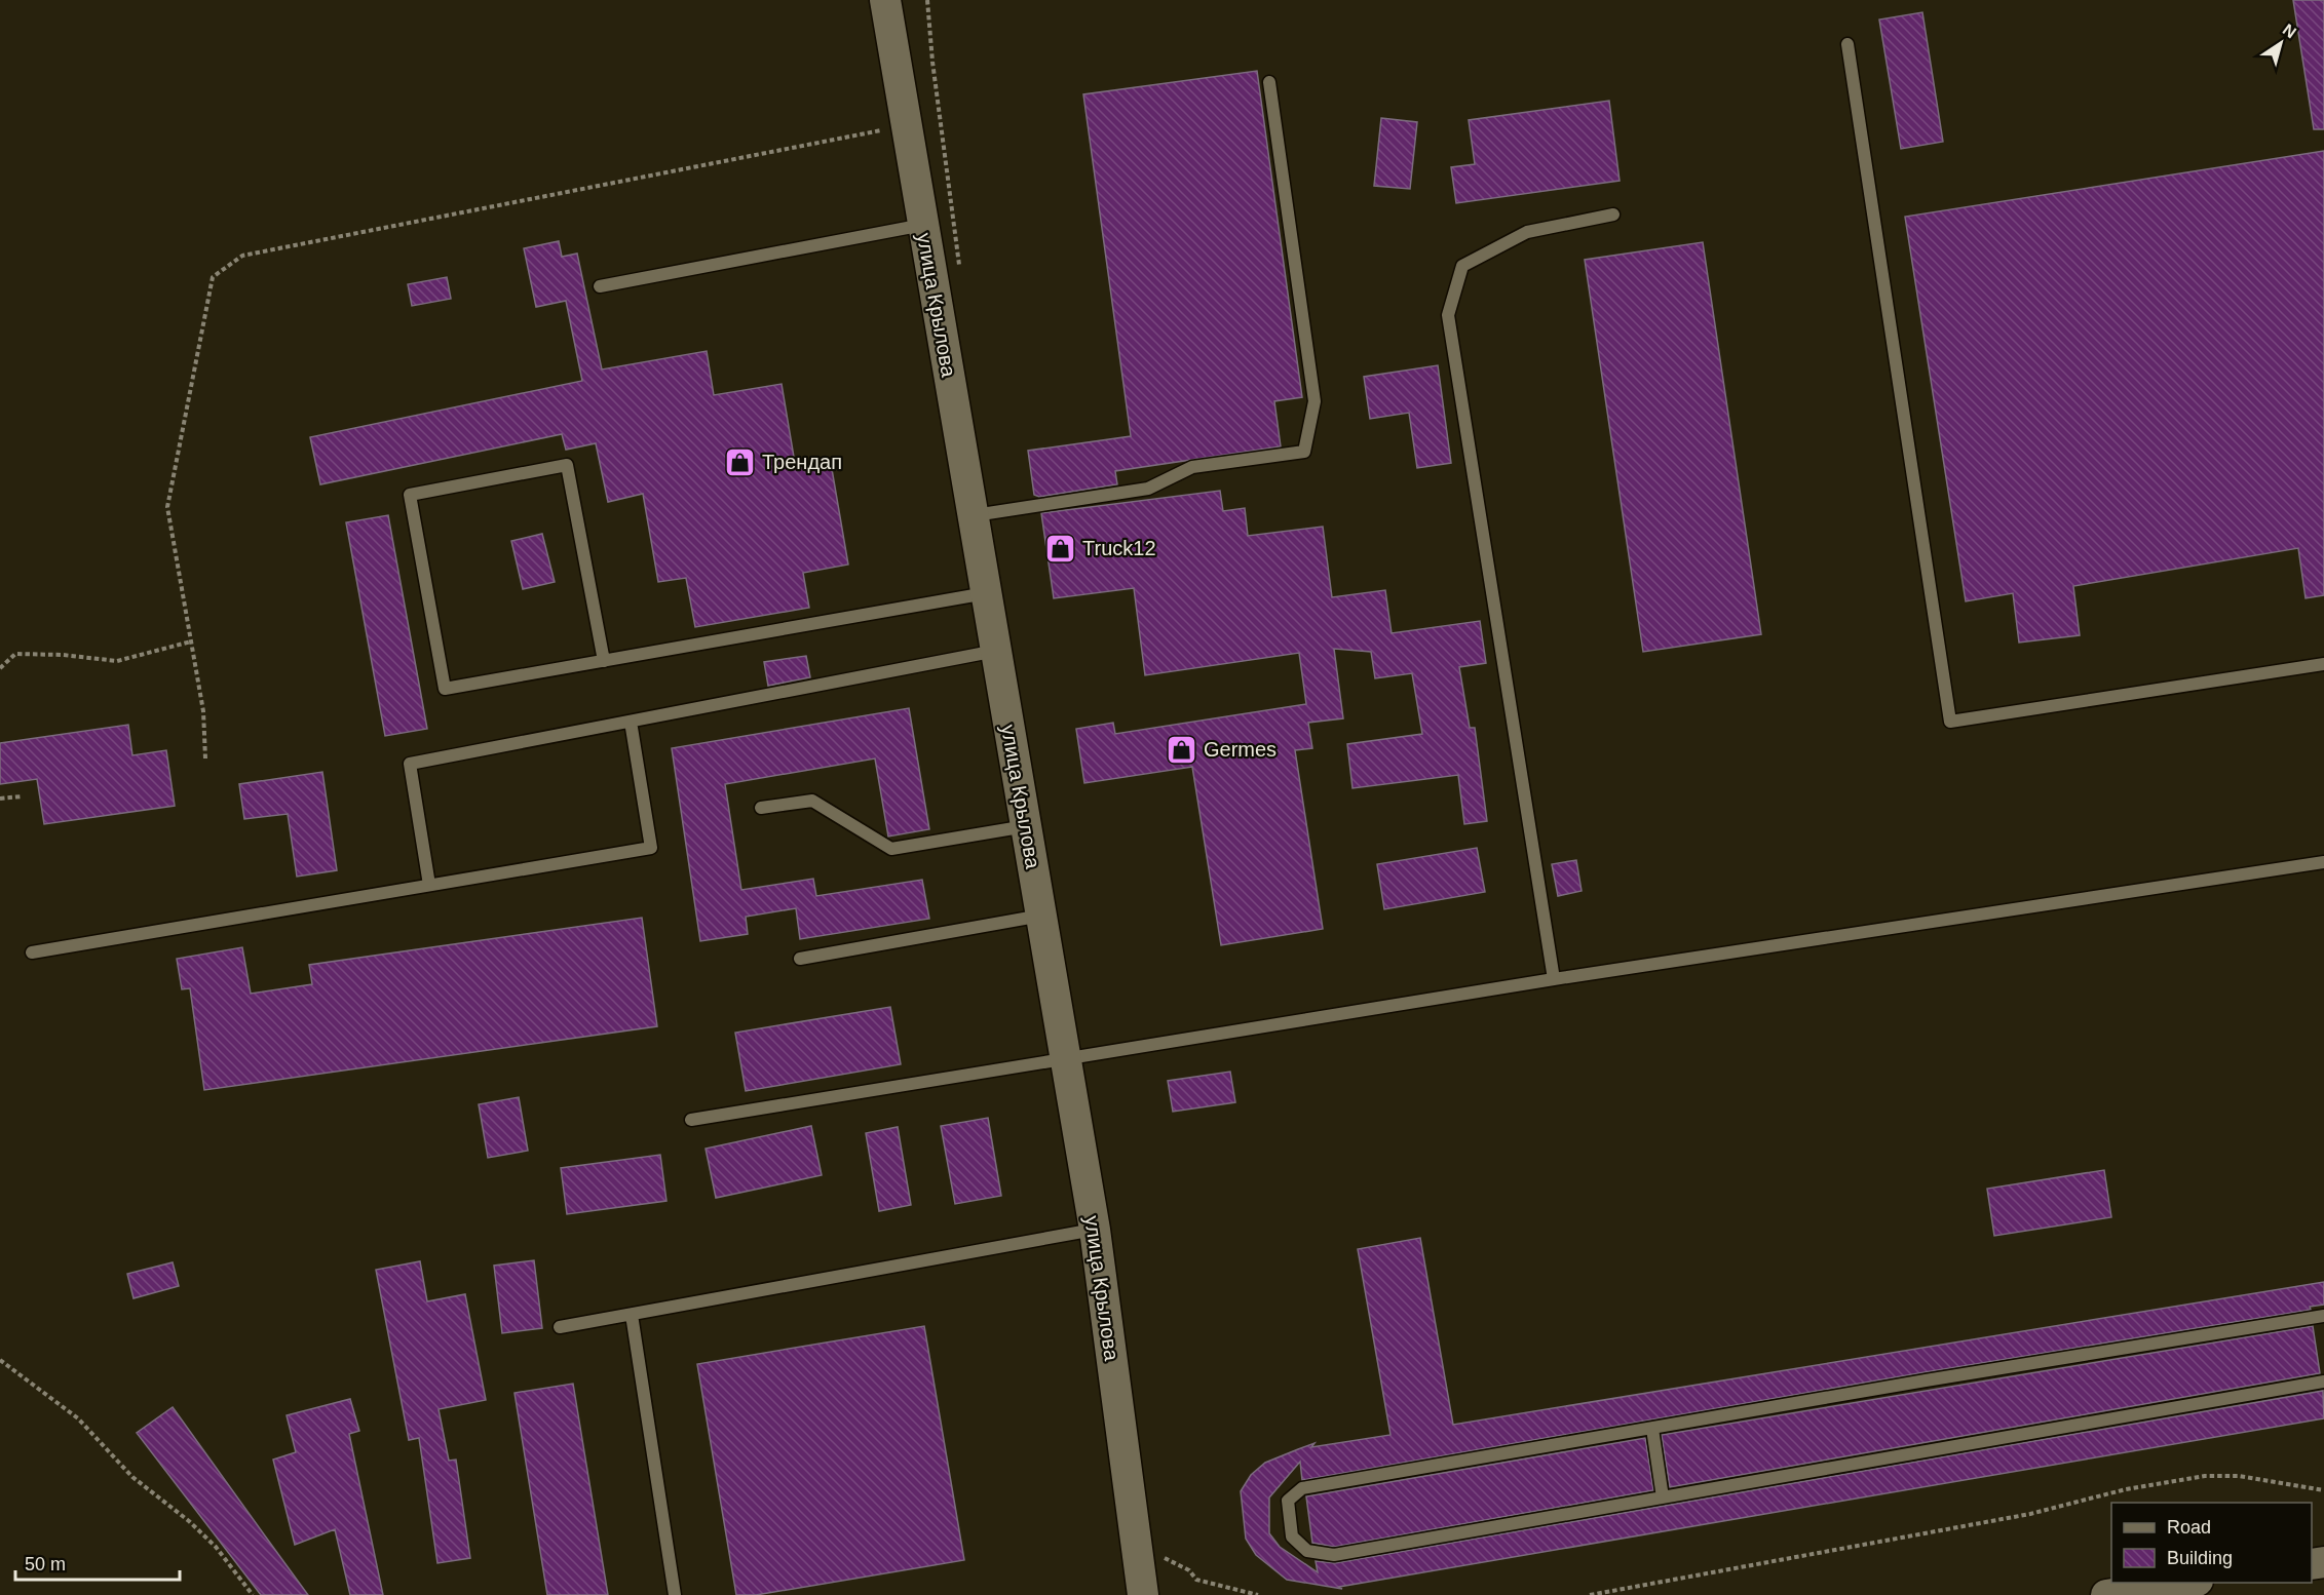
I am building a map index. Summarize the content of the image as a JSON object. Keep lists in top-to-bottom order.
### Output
{
  "streets": {
    "street": ["улица Крылова"]
  },
  "places": {
    "shop": ["Трендап", "Truck12", "Germes"]
  },
  "legend": ["Road", "Building"],
  "scale_bar": "50 m",
  "north": "top right"
}
